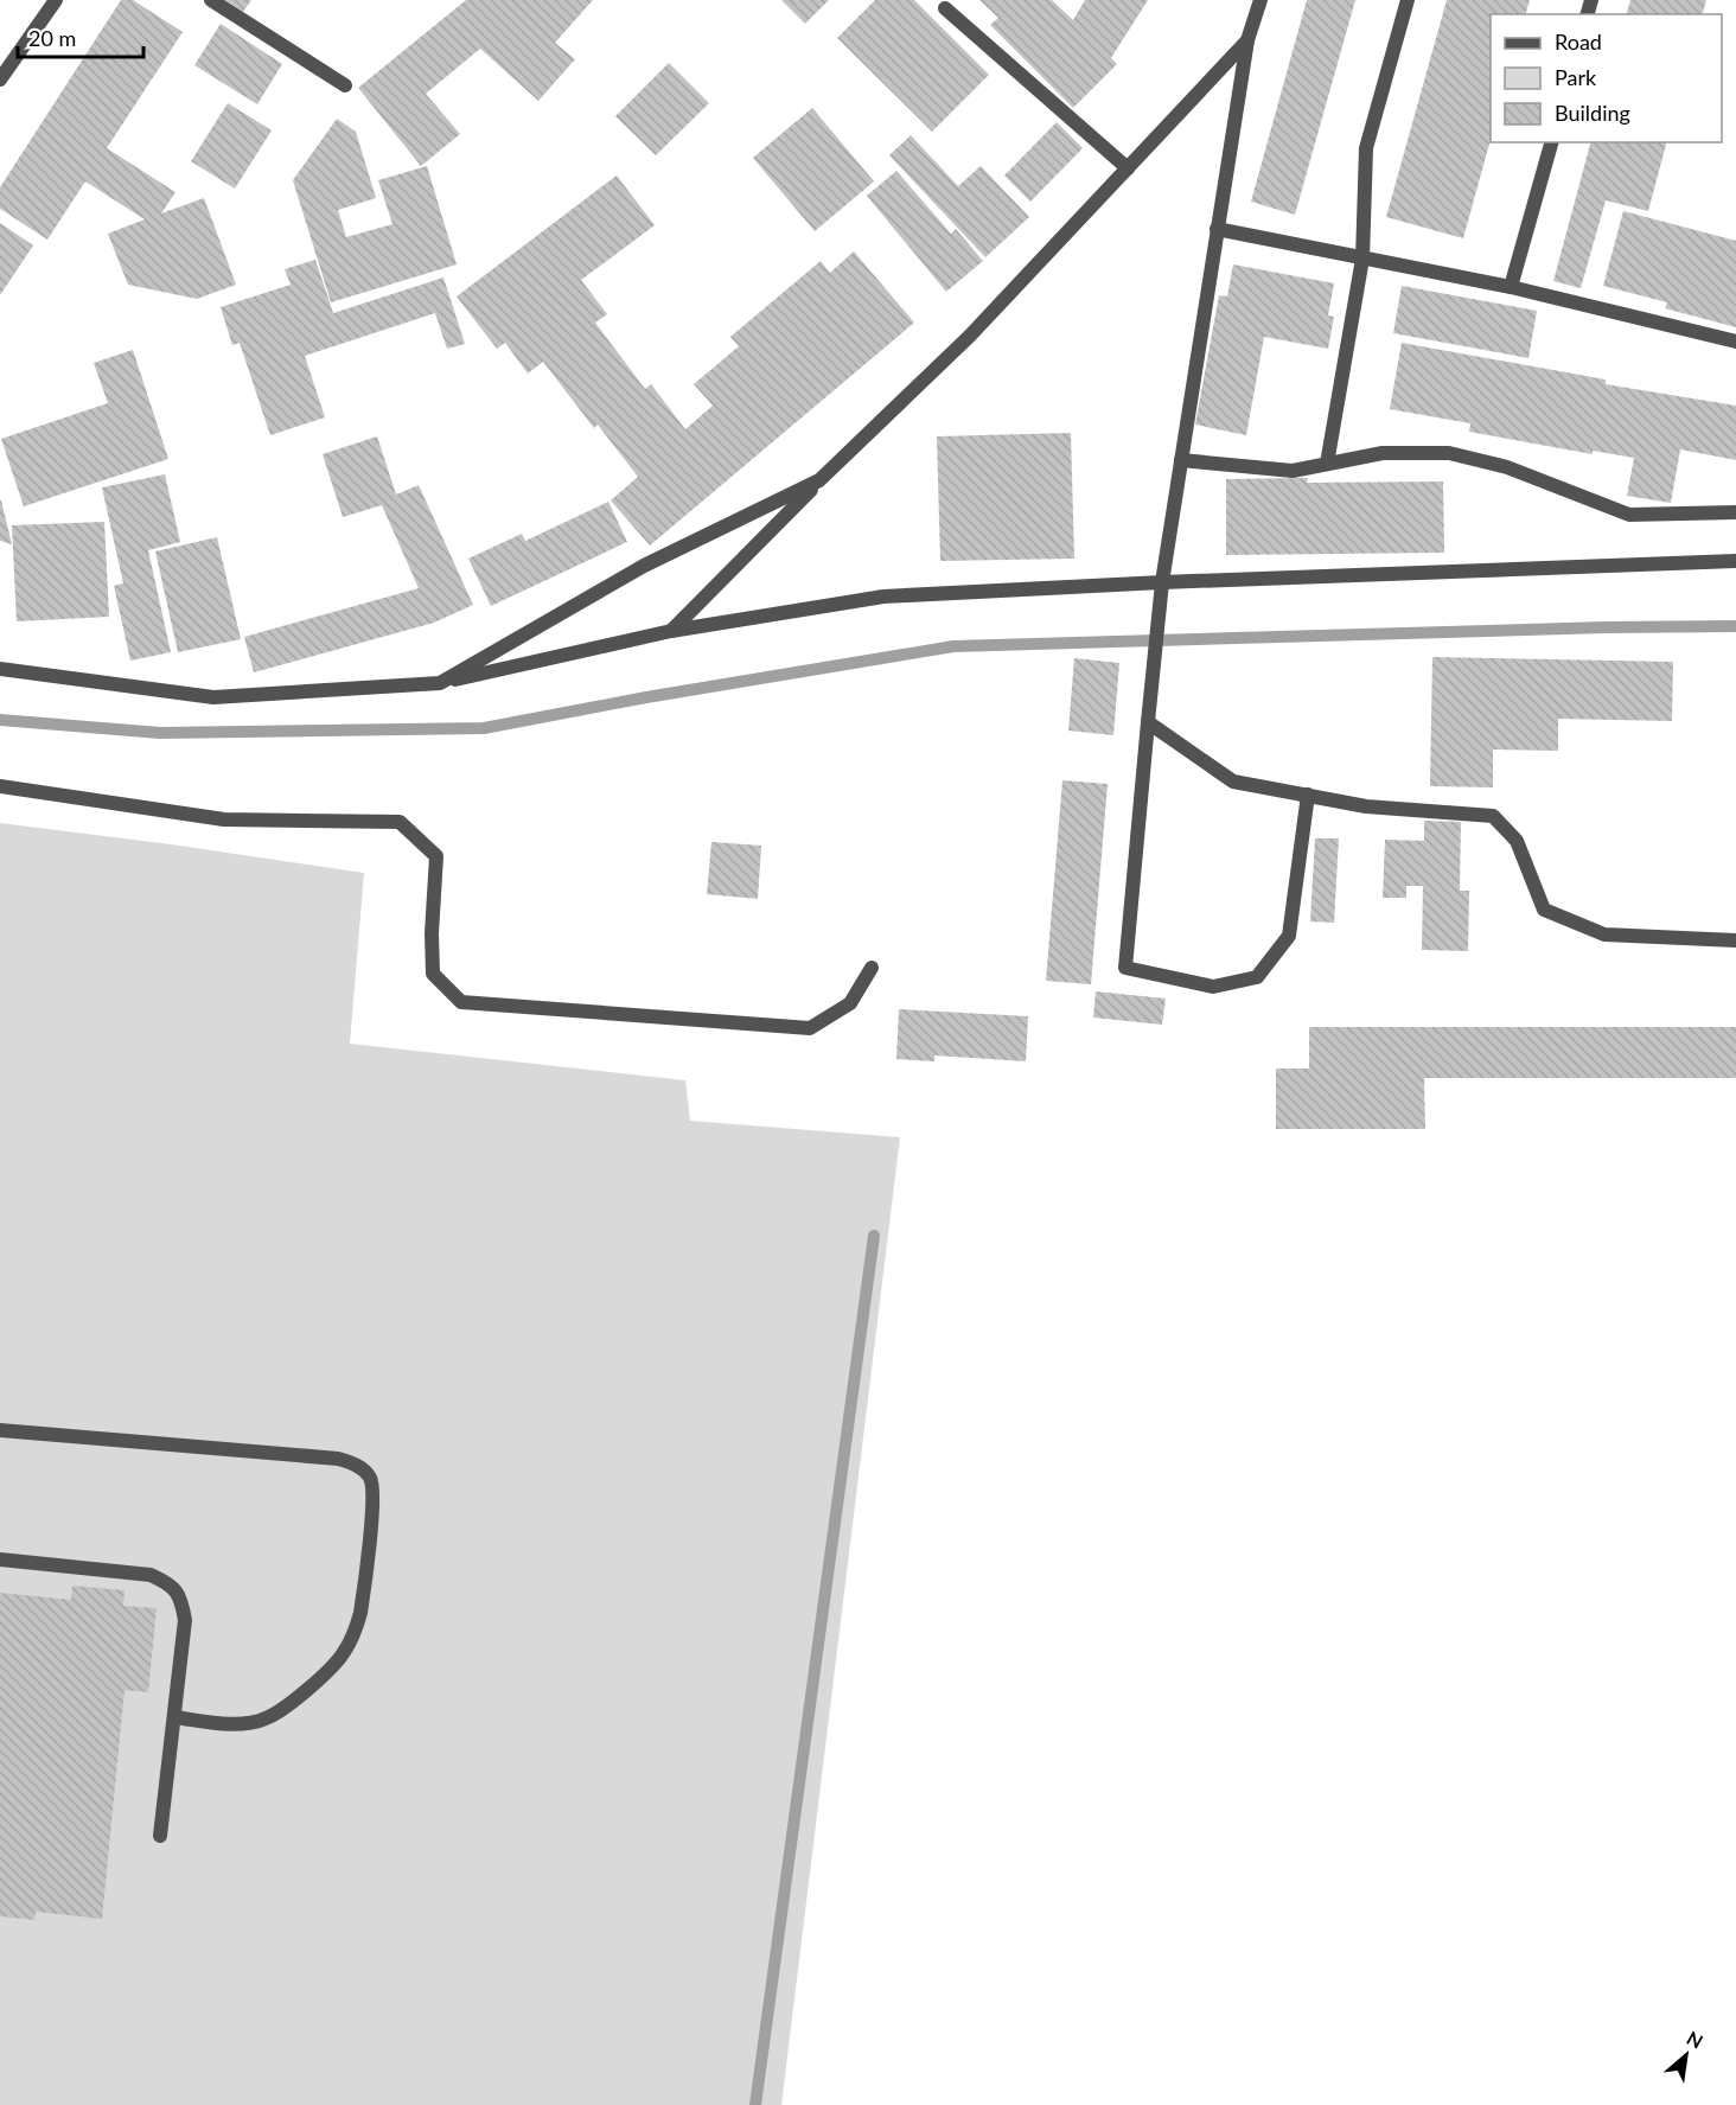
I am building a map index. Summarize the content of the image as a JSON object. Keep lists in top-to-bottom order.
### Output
{
  "legend": ["Road", "Park", "Building"],
  "scale_bar": "20 m",
  "north": "top right"
}
